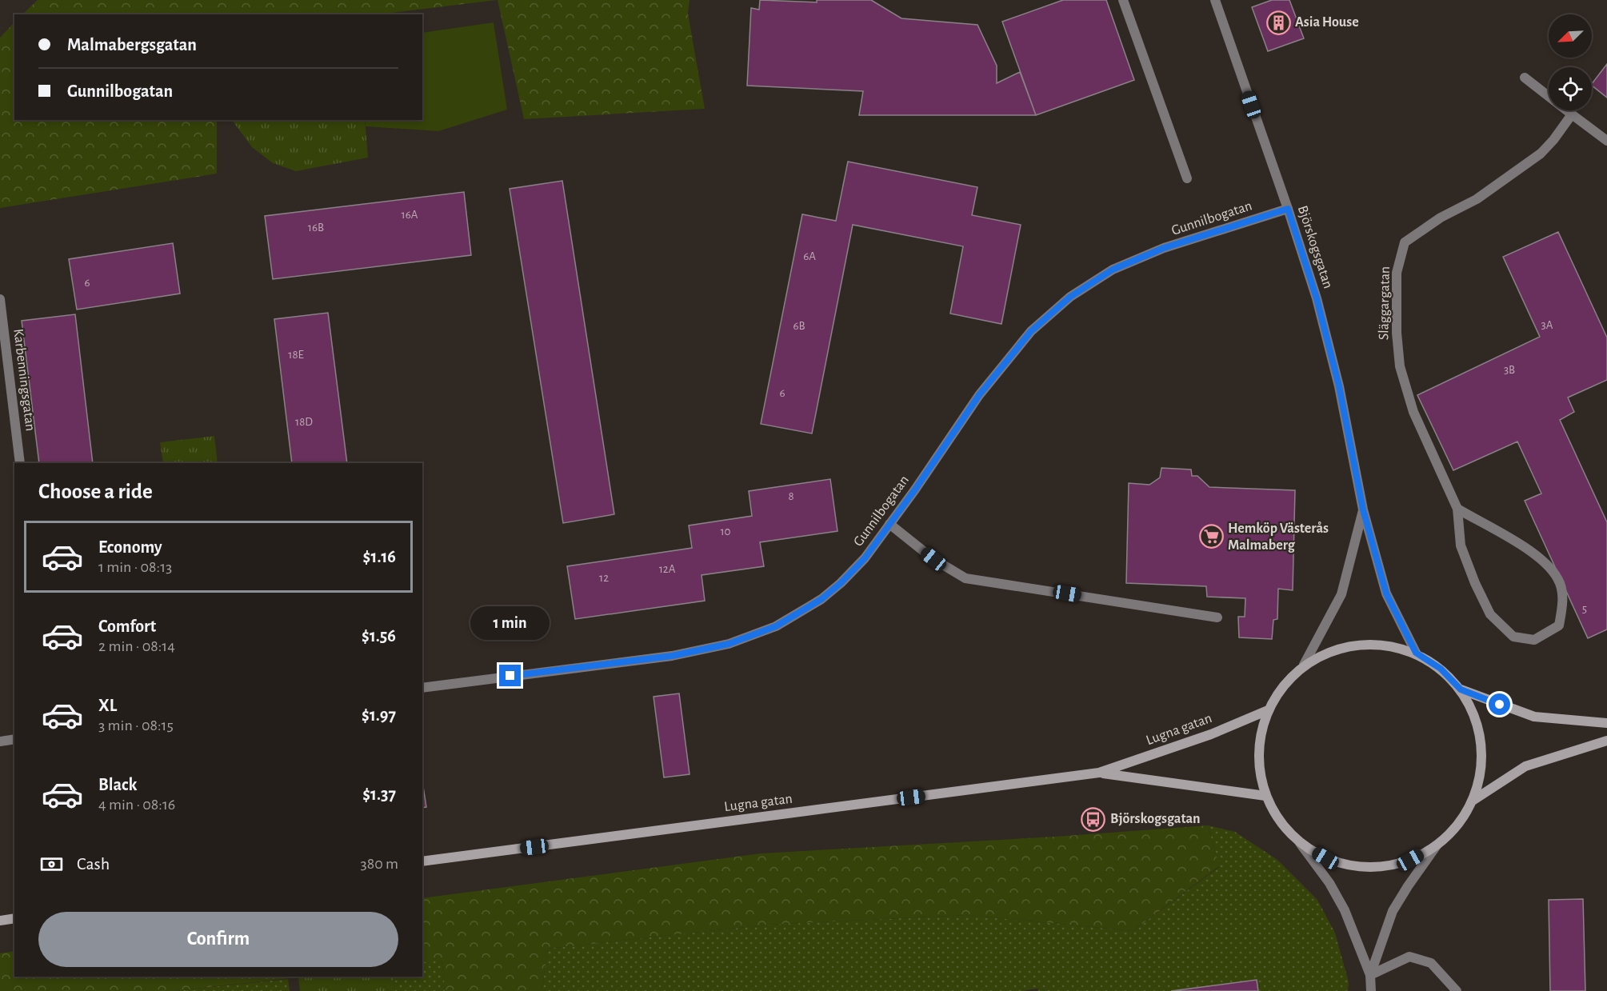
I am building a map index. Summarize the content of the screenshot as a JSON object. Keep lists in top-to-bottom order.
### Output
{
  "streets": {
    "main road": ["Lugna gatan"],
    "street": [
      "Gunnilbogatan",
      "Björskogsgatan",
      "Släggargatan",
      "Karbenningsgatan"
    ]
  },
  "crossings": [
    ["Gunnilbogatan", "Björskogsgatan"]
  ],
  "places": {
    "building": ["Asia House"],
    "supermarket": ["Hemköp Västerås Malmaberg"],
    "bus stop": ["Björskogsgatan"]
  },
  "house_numbers": [
    "16A",
    "16B",
    "6A",
    "6",
    "3A",
    "6B",
    "18E",
    "3B",
    "6",
    "18D",
    "8",
    "10",
    "12A",
    "12",
    "5"
  ],
  "north": "bottom left",
  "page": {
    "banner": ["Malmabergsgatan", "Gunnilbogatan"],
    "heading": "Choose a ride",
    "list": [
      {
        "name": "Economy",
        "note": "1 min · 08:13",
        "value": "$1.16"
      },
      {
        "name": "Comfort",
        "note": "2 min · 08:14",
        "value": "$1.56"
      },
      {
        "name": "XL",
        "note": "3 min · 08:15",
        "value": "$1.97"
      },
      {
        "name": "Black",
        "note": "4 min · 08:16",
        "value": "$1.37"
      }
    ],
    "bubble": "1 min",
    "pay": ["Cash", "380 m"],
    "buttons": "Confirm"
  }
}
